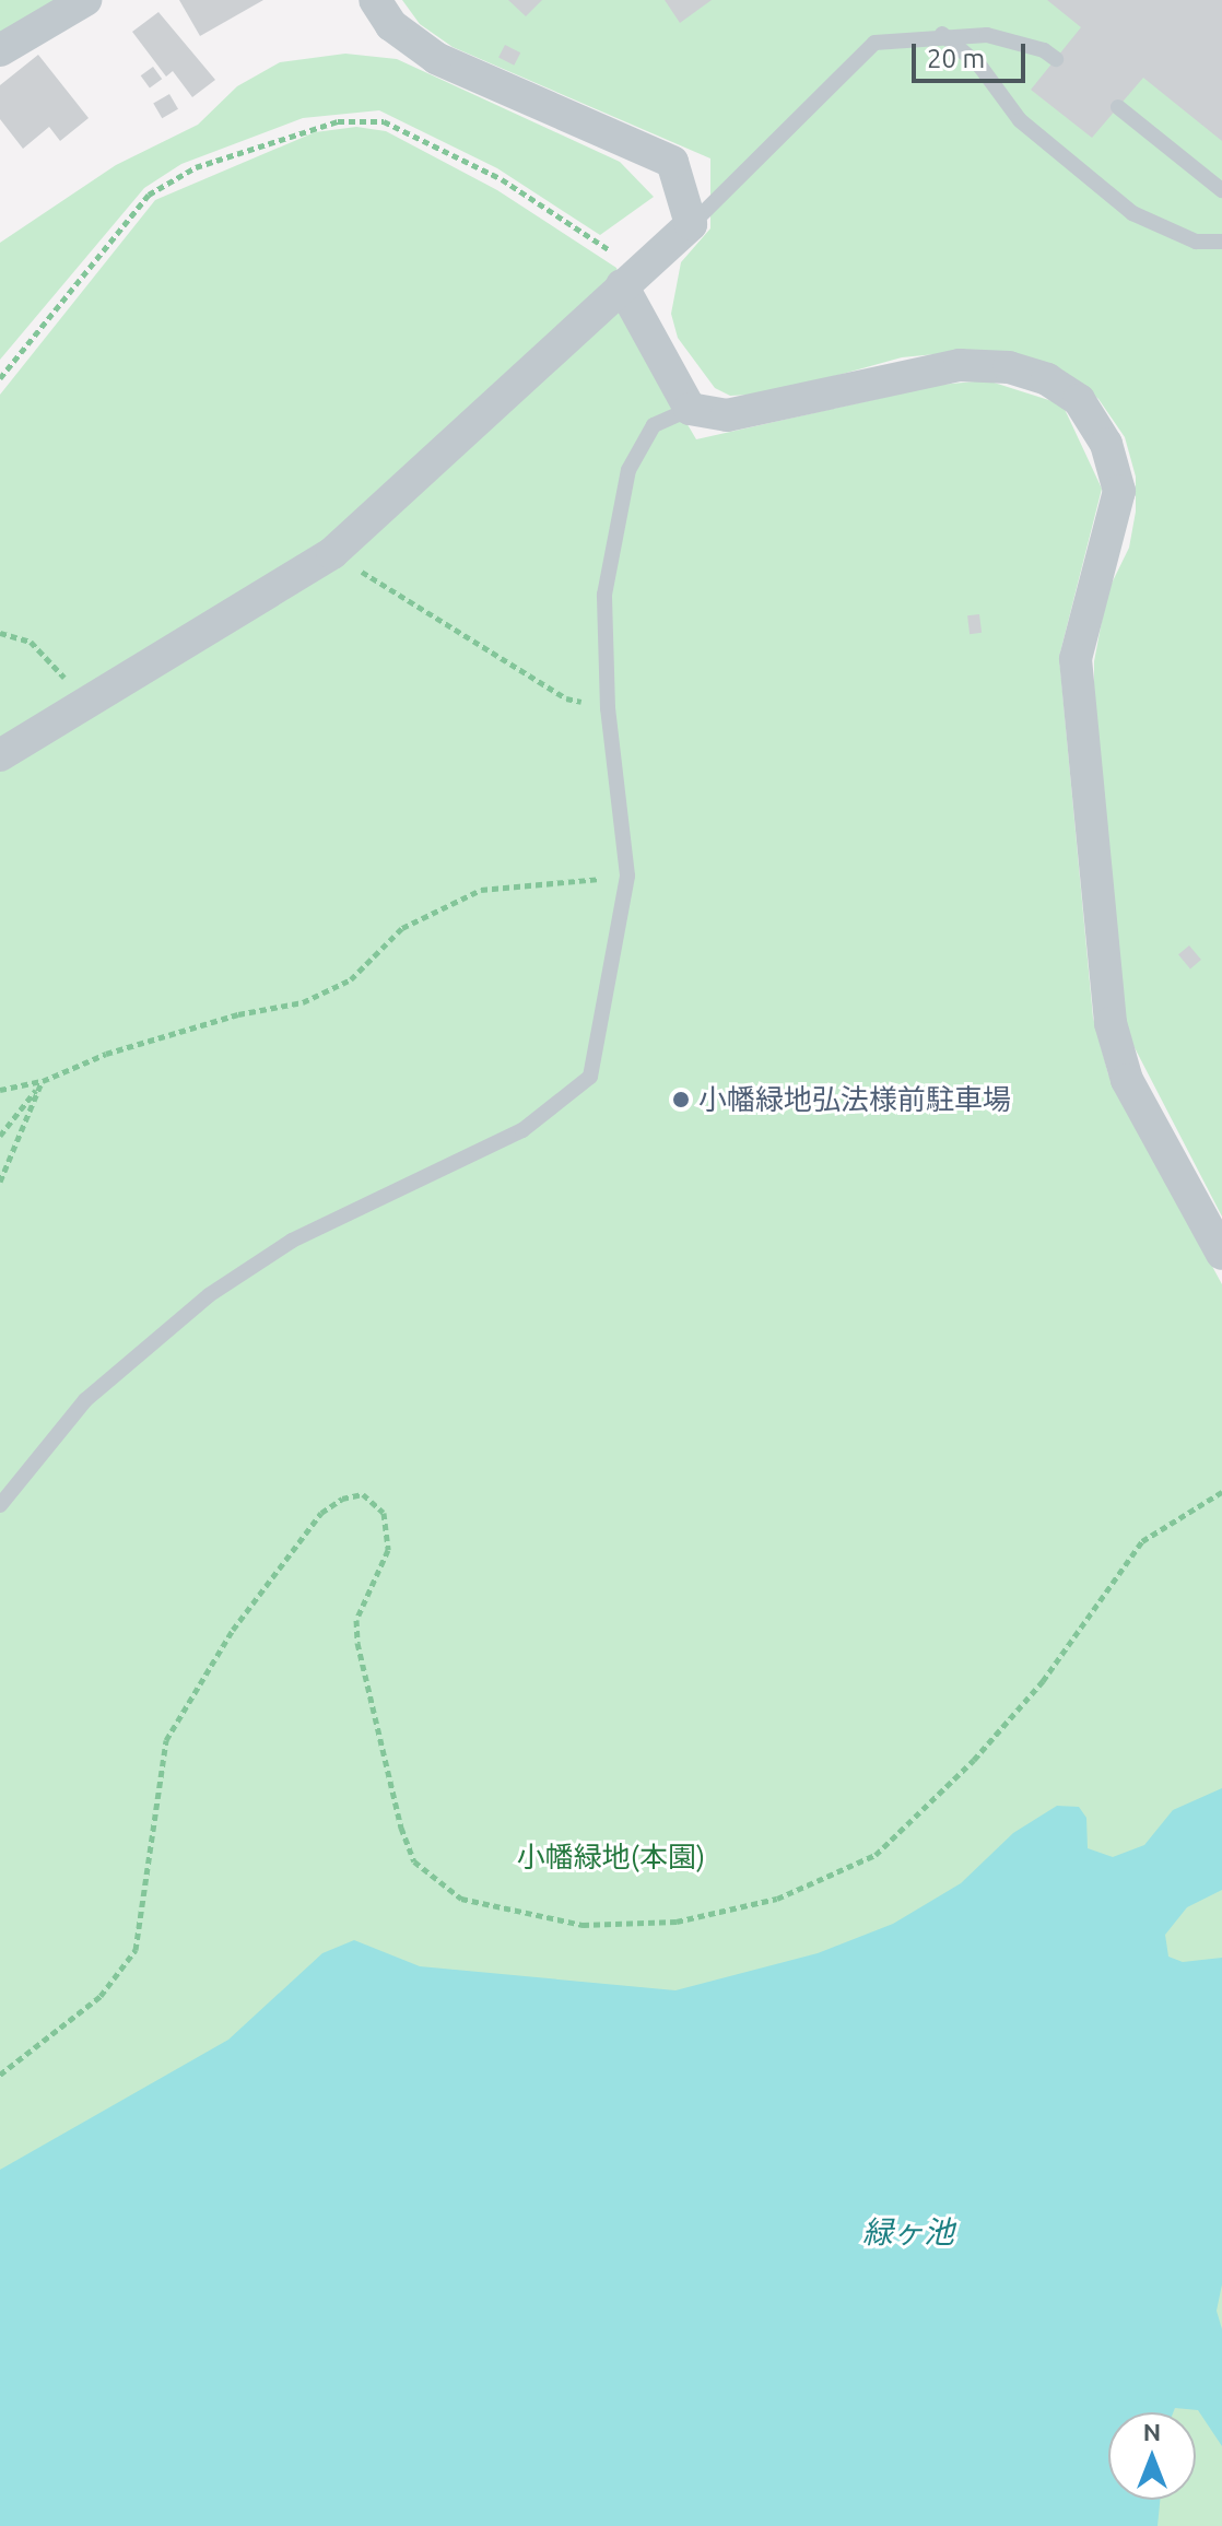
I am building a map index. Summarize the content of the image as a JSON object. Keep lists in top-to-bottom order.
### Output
{
  "water": ["緑ヶ池"],
  "parks": ["小幡緑地(本園)"],
  "places": ["小幡緑地弘法様前駐車場"],
  "scale_bar": "20 m",
  "north": "top"
}
